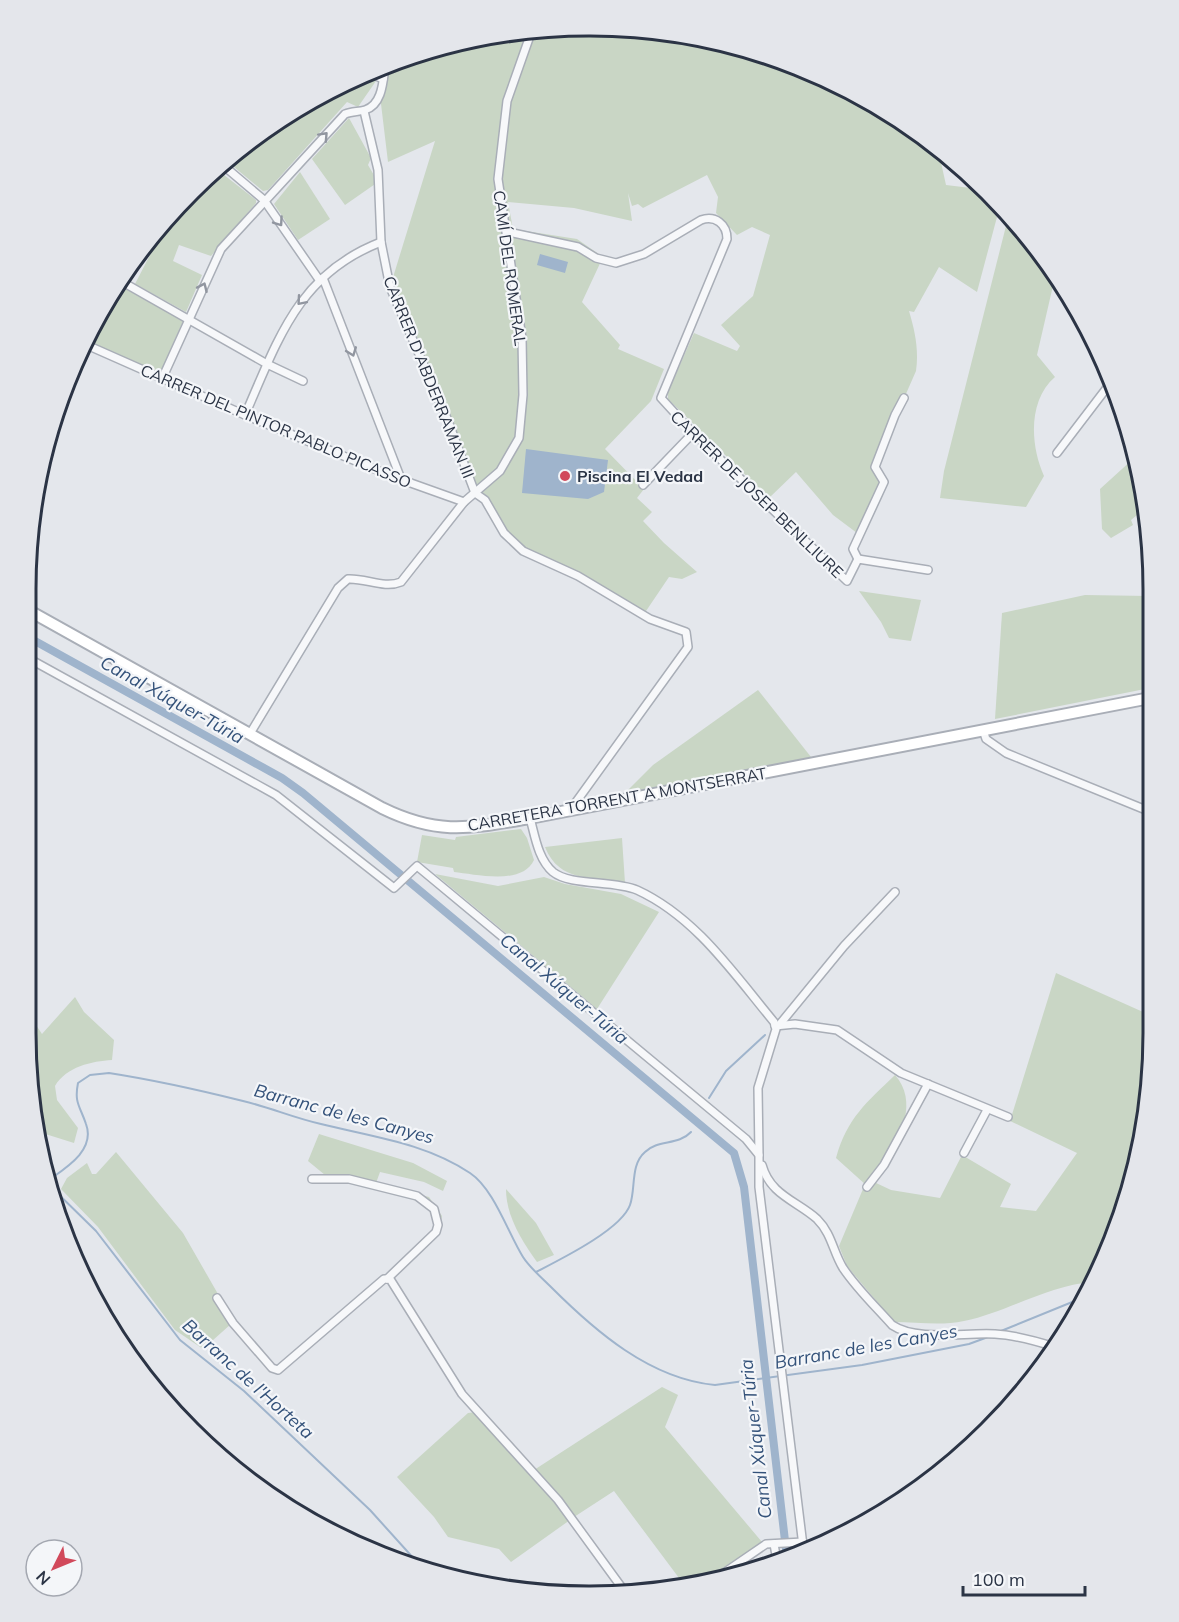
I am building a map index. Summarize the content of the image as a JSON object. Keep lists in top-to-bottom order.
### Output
{
  "streets": {
    "main road": ["CARRETERA TORRENT A MONTSERRAT"],
    "street": [
      "CAMÍ DEL ROMERAL",
      "CARRER D'ABDERRAMAN III",
      "CARRER DEL PINTOR PABLO PICASSO",
      "CARRER DE JOSEP BENLLIURE"
    ]
  },
  "crossings": [
    ["CAMÍ DEL ROMERAL", "CARRER D'ABDERRAMAN III"],
    ["CAMÍ DEL ROMERAL", "CARRER DEL PINTOR PABLO PICASSO"],
    ["CAMÍ DEL ROMERAL", "CARRER DE JOSEP BENLLIURE"],
    ["CAMÍ DEL ROMERAL", "CARRETERA TORRENT A MONTSERRAT"],
    ["CARRER D'ABDERRAMAN III", "CARRETERA TORRENT A MONTSERRAT"]
  ],
  "water": ["Canal Xúquer-Túria", "Barranc de les Canyes", "Barranc de l'Horteta"],
  "places": ["Piscina El Vedad"],
  "scale_bar": "100 m",
  "north": "bottom left"
}
